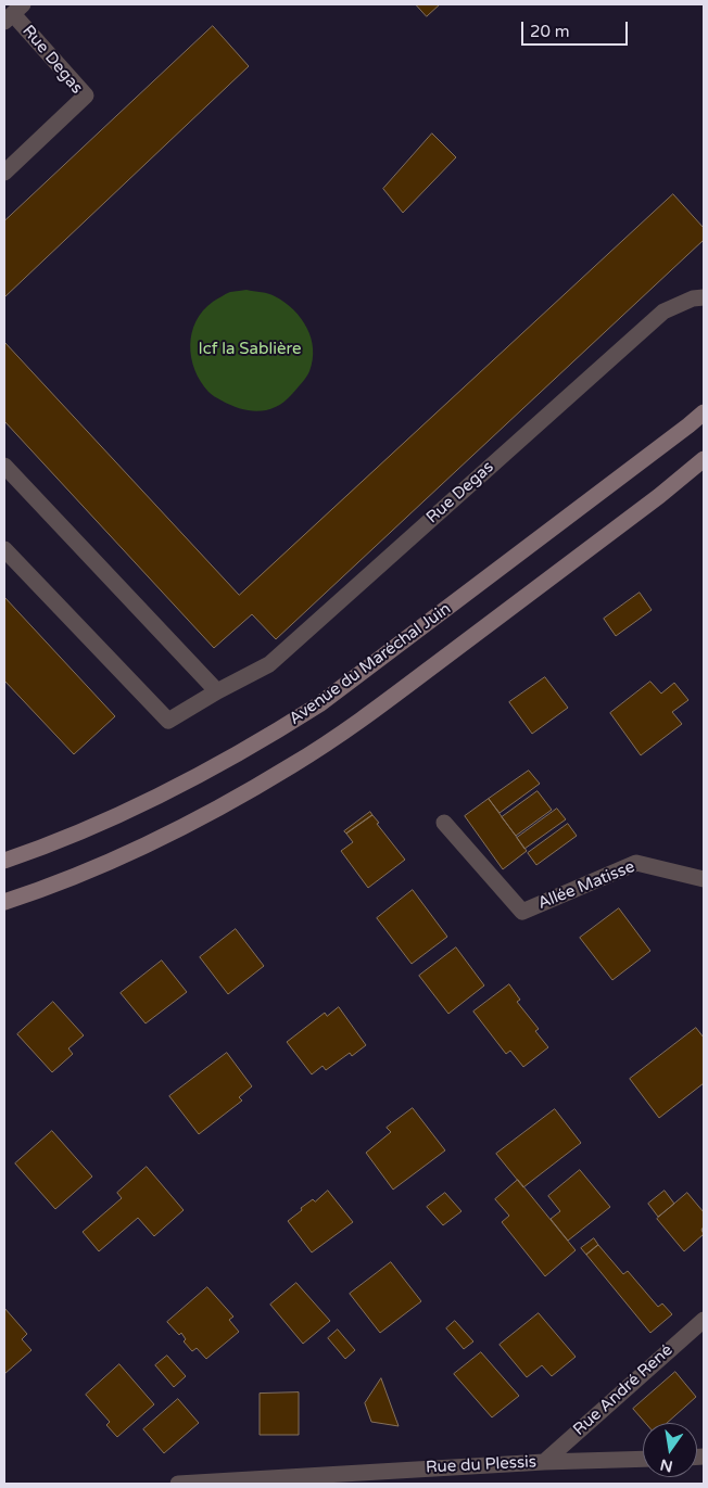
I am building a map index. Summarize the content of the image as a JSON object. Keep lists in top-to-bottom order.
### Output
{
  "streets": {
    "street": [
      "Rue Degas",
      "Avenue du Maréchal Juin",
      "Allée Matisse",
      "Rue André René",
      "Rue du Plessis"
    ]
  },
  "crossings": [
    ["Rue André René", "Rue du Plessis"]
  ],
  "parks": ["Icf la Sablière"],
  "scale_bar": "20 m",
  "north": "bottom"
}
